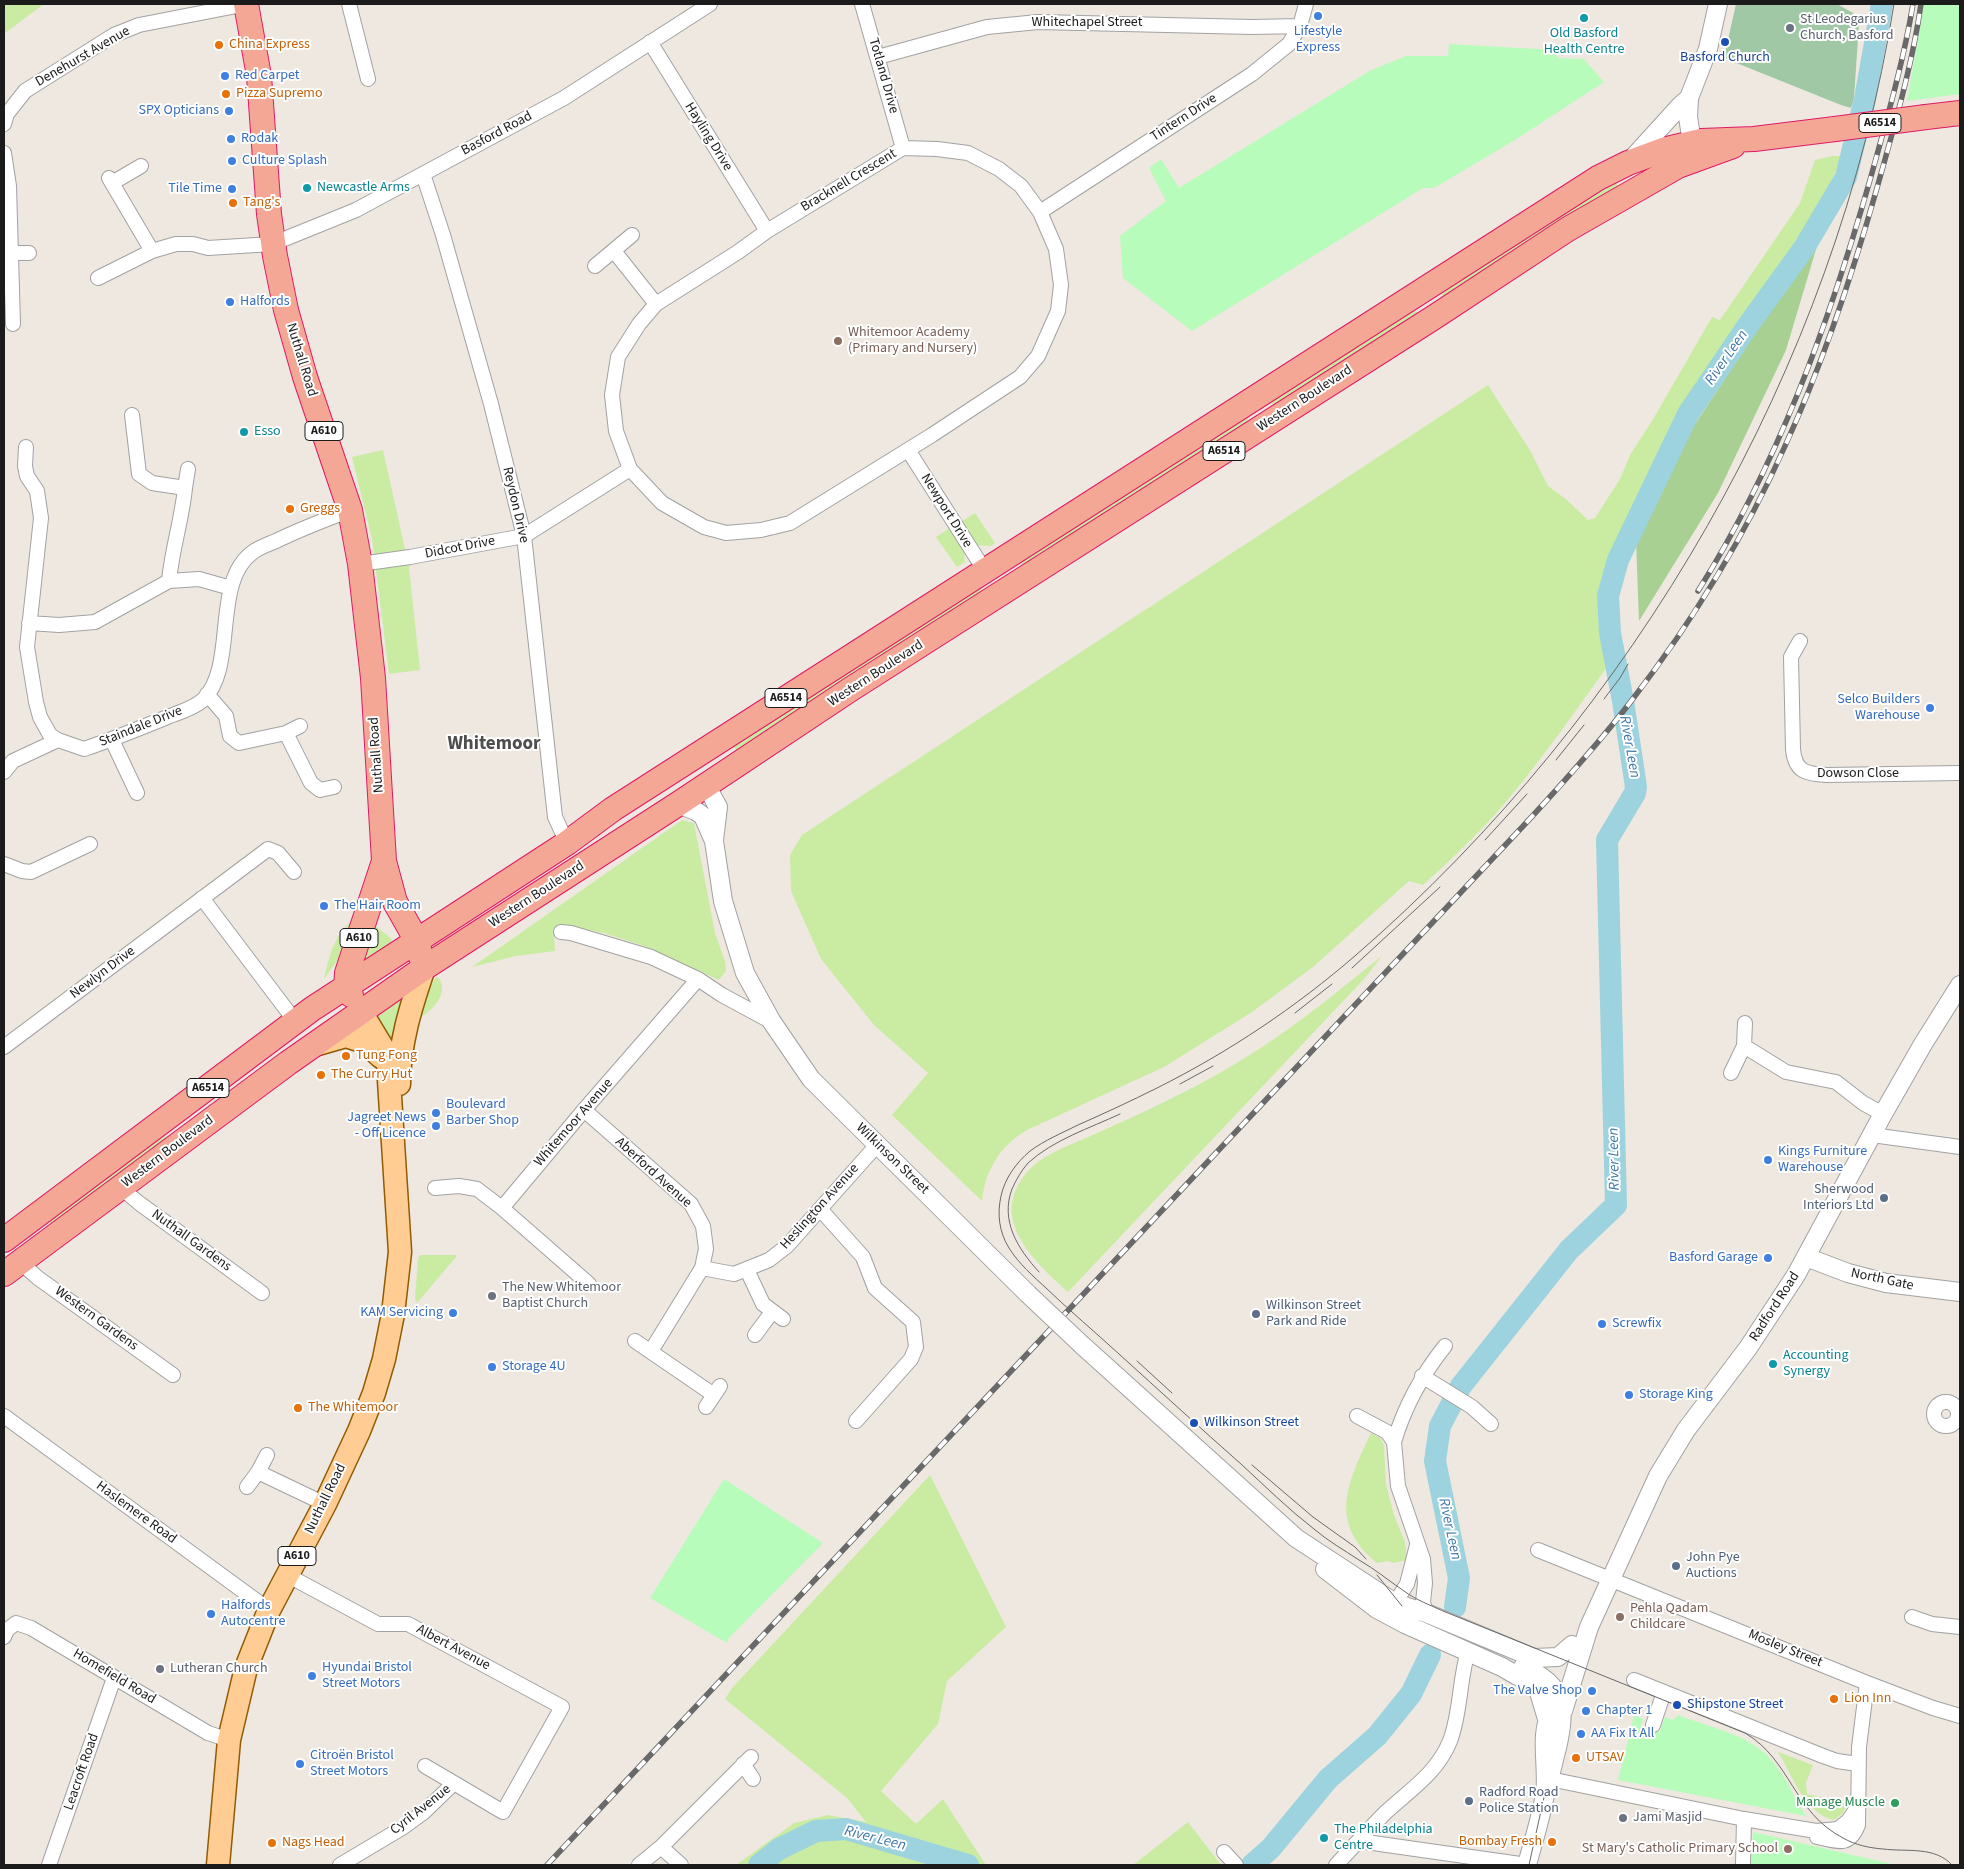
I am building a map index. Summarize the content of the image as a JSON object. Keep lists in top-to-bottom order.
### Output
{
  "streets": {
    "highway": [
      "A6514",
      "Nuthall Road",
      "Western Boulevard",
      "A610"
    ],
    "street": [
      "Whitechapel Street",
      "Denehurst Avenue",
      "Totland Drive",
      "Tintern Drive",
      "Basford Road",
      "Hayling Drive",
      "Bracknell Crescent",
      "Reydon Drive",
      "Newport Drive",
      "Didcot Drive",
      "Staindale Drive",
      "Dowson Close",
      "Newlyn Drive",
      "Whitemoor Avenue",
      "Wilkinson Street",
      "Aberford Avenue",
      "Heslington Avenue",
      "Nuthall Gardens",
      "North Gate",
      "Radford Road",
      "Western Gardens",
      "Haslemere Road",
      "Albert Avenue",
      "Mosley Street",
      "Homefield Road",
      "Leacroft Road",
      "Cyril Avenue"
    ]
  },
  "crossings": [
    ["Whitechapel Street", "Totland Drive"],
    ["Whitechapel Street", "Tintern Drive"],
    ["Denehurst Avenue", "Nuthall Road"],
    ["Totland Drive", "Bracknell Crescent"],
    ["Tintern Drive", "Bracknell Crescent"],
    ["Basford Road", "Hayling Drive"],
    ["Basford Road", "Nuthall Road"],
    ["Basford Road", "Reydon Drive"],
    ["Hayling Drive", "Bracknell Crescent"],
    ["Bracknell Crescent", "Newport Drive"],
    ["Bracknell Crescent", "Didcot Drive"],
    ["Nuthall Road", "Western Boulevard"],
    ["Nuthall Road", "Didcot Drive"],
    ["Nuthall Road", "Staindale Drive"],
    ["Nuthall Road", "Haslemere Road"],
    ["Nuthall Road", "Albert Avenue"],
    ["Nuthall Road", "Homefield Road"],
    ["Western Boulevard", "Reydon Drive"],
    ["Western Boulevard", "Newport Drive"],
    ["Western Boulevard", "Wilkinson Street"],
    ["Western Boulevard", "Nuthall Gardens"],
    ["Western Boulevard", "Western Gardens"],
    ["Reydon Drive", "Didcot Drive"],
    ["Whitemoor Avenue", "Aberford Avenue"],
    ["Wilkinson Street", "Heslington Avenue"],
    ["Wilkinson Street", "Radford Road"],
    ["Aberford Avenue", "Heslington Avenue"],
    ["North Gate", "Radford Road"],
    ["Radford Road", "Mosley Street"],
    ["Albert Avenue", "Cyril Avenue"],
    ["Homefield Road", "Leacroft Road"]
  ],
  "districts": ["Whitemoor"],
  "water": ["River Leen"],
  "places": [
    "Lifestyle Express",
    "Old Basford Health Centre",
    "St Leodegarius Church, Basford",
    "Basford Church",
    "China Express",
    "Red Carpet",
    "Pizza Supremo",
    "SPX Opticians",
    "Rodak",
    "Culture Splash",
    "Newcastle Arms",
    "Tile Time",
    "Tang's",
    "Halfords",
    "Whitemoor Academy (Primary and Nursery)",
    "Esso",
    "Greggs",
    "Selco Builders Warehouse",
    "The Hair Room",
    "Tung Fong",
    "The Curry Hut",
    "Boulevard Barber Shop",
    "Jagreet News - Off Licence",
    "Kings Furniture Warehouse",
    "Sherwood Interiors Ltd",
    "Basford Garage",
    "The New Whitemoor Baptist Church",
    "KAM Servicing",
    "Wilkinson Street Park and Ride",
    "Screwfix",
    "Accounting Synergy",
    "Storage 4U",
    "Storage King",
    "The Whitemoor",
    "Wilkinson Street",
    "John Pye Auctions",
    "Halfords Autocentre",
    "Pehla Qadam Childcare",
    "Lutheran Church",
    "Hyundai Bristol Street Motors",
    "The Valve Shop",
    "Lion Inn",
    "Shipstone Street",
    "Chapter 1",
    "AA Fix It All",
    "UTSAV",
    "Citroën Bristol Street Motors",
    "Radford Road Police Station",
    "Manage Muscle",
    "Jami Masjid",
    "The Philadelphia Centre",
    "Bombay Fresh",
    "Nags Head",
    "St Mary's Catholic Primary School"
  ]
}
